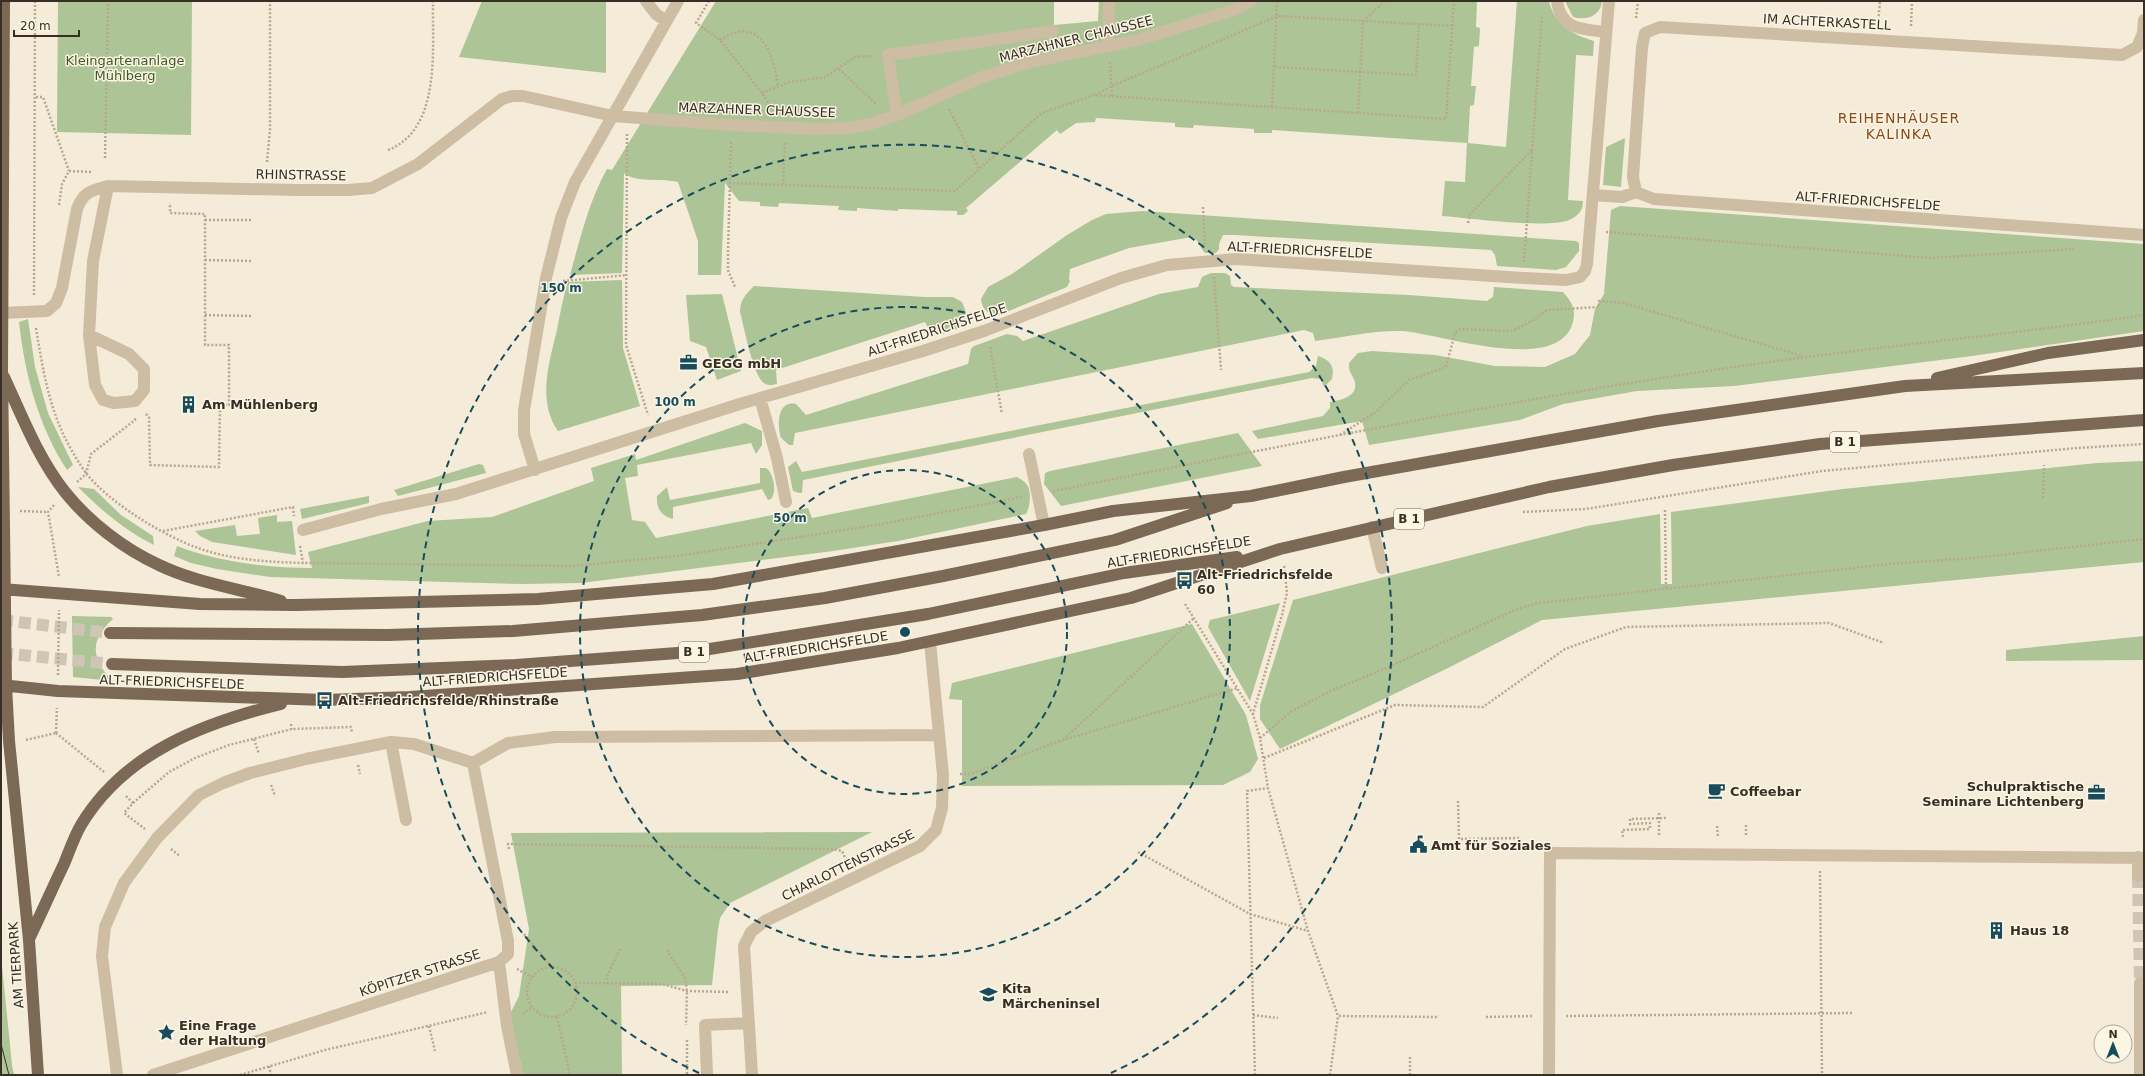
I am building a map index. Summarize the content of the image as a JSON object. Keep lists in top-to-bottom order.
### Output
{
  "streets": {
    "main road": ["ALT-FRIEDRICHSFELDE", "B 1", "AM TIERPARK"],
    "street": [
      "IM ACHTERKASTELL",
      "MARZAHNER CHAUSSEE",
      "RHINSTRASSE",
      "CHARLOTTENSTRASSE",
      "KÖPITZER STRASSE"
    ]
  },
  "crossings": [
    ["IM ACHTERKASTELL", "ALT-FRIEDRICHSFELDE"],
    ["MARZAHNER CHAUSSEE", "RHINSTRASSE"],
    ["ALT-FRIEDRICHSFELDE", "B 1"],
    ["ALT-FRIEDRICHSFELDE", "CHARLOTTENSTRASSE"],
    ["ALT-FRIEDRICHSFELDE", "AM TIERPARK"]
  ],
  "districts": ["REIHENHÄUSER KALINKA"],
  "parks": ["Kleingartenanlage Mühlberg"],
  "places": {
    "office": ["GEGG mbH", "Schulpraktische Seminare Lichtenberg"],
    "building": ["Am Mühlenberg", "Haus 18"],
    "bus stop": ["Alt-Friedrichsfelde 60", "Alt-Friedrichsfelde/Rhinstraße"],
    "cafe": ["Coffeebar"],
    "public building": ["Amt für Soziales"],
    "school or university": ["Kita Märcheninsel"],
    "place": ["Eine Frage der Haltung"]
  },
  "scale_bar": "20 m",
  "north": "top",
  "rings": ["150 m", "100 m", "50 m"]
}
